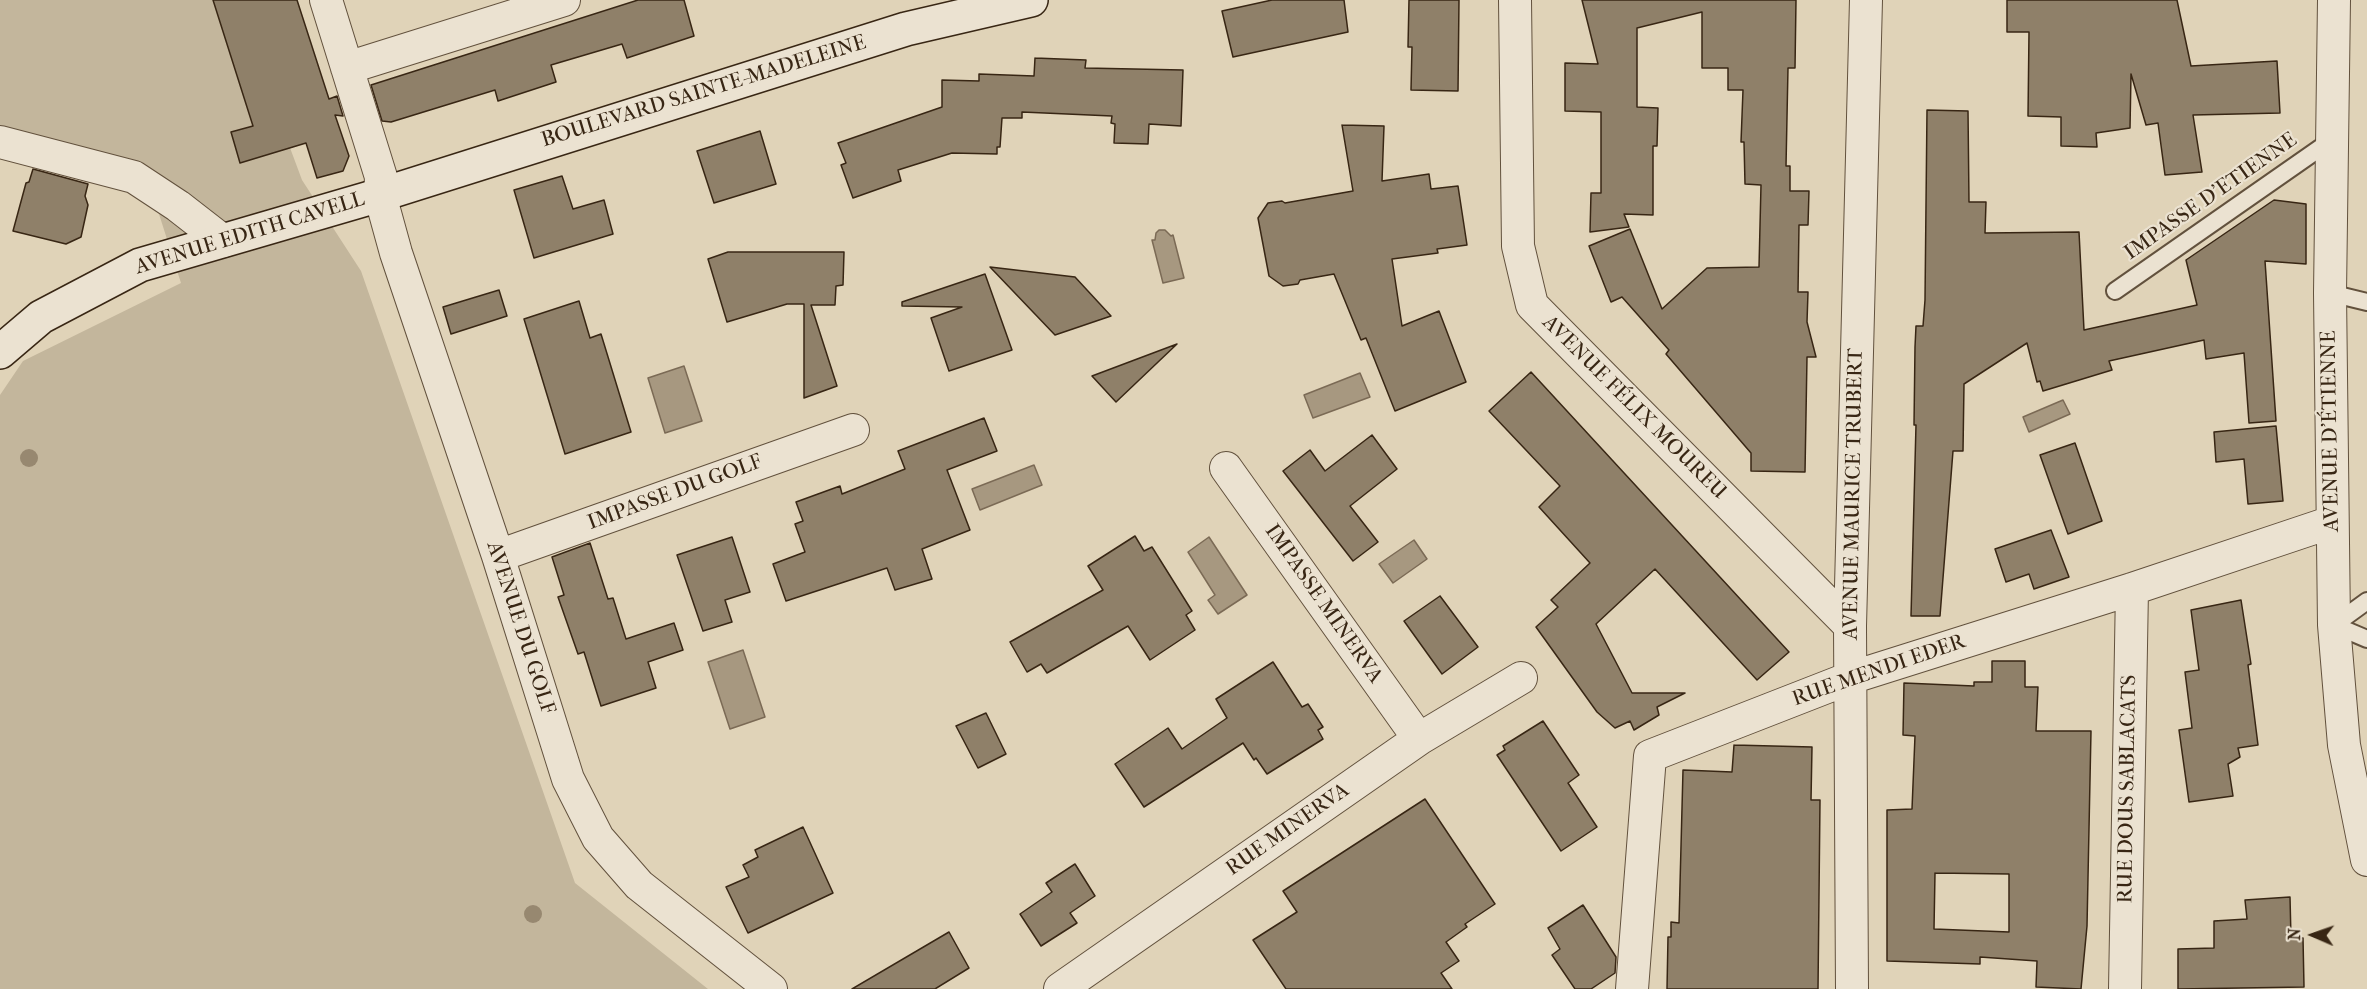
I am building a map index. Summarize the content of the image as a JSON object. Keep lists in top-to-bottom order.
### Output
{
  "streets": {
    "street": [
      "BOULEVARD SAINTE-MADELEINE",
      "AVENUE EDITH CAVELL",
      "AVENUE FÉLIX MOUREU",
      "AVENUE D'ÉTIENNE",
      "IMPASSE DU GOLF",
      "AVENUE MAURICE TRUBERT",
      "IMPASSE MINERVA",
      "AVENUE DU GOLF",
      "RUE MENDI EDER",
      "RUE DOUS SABLACATS",
      "RUE MINERVA"
    ],
    "lane": ["IMPASSE D'ETIENNE"]
  },
  "crossings": [
    ["BOULEVARD SAINTE-MADELEINE", "AVENUE EDITH CAVELL"],
    ["BOULEVARD SAINTE-MADELEINE", "AVENUE DU GOLF"],
    ["IMPASSE D'ETIENNE", "AVENUE D'ÉTIENNE"],
    ["AVENUE EDITH CAVELL", "AVENUE DU GOLF"],
    ["AVENUE FÉLIX MOUREU", "AVENUE MAURICE TRUBERT"],
    ["AVENUE D'ÉTIENNE", "RUE MENDI EDER"],
    ["IMPASSE DU GOLF", "AVENUE DU GOLF"],
    ["AVENUE MAURICE TRUBERT", "RUE MENDI EDER"],
    ["IMPASSE MINERVA", "RUE MINERVA"],
    ["RUE MENDI EDER", "RUE DOUS SABLACATS"]
  ],
  "north": "left"
}
